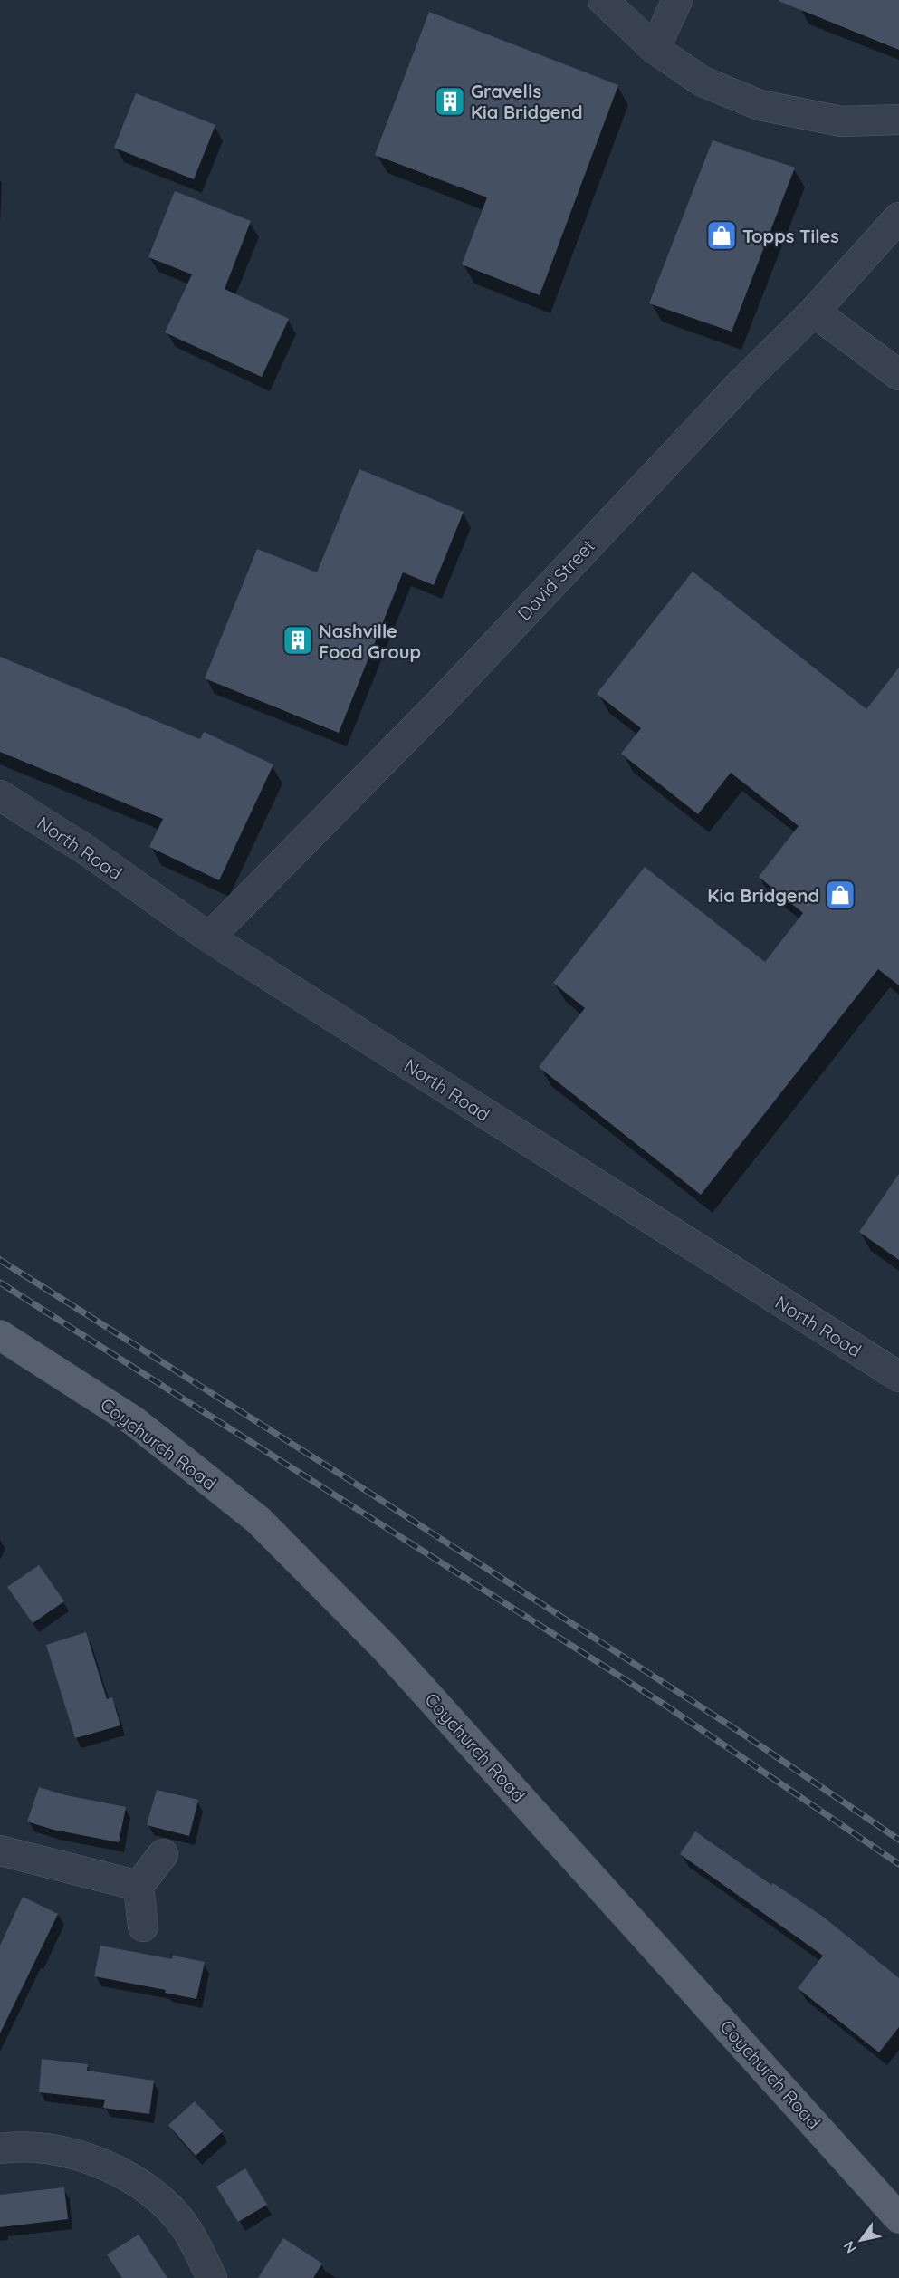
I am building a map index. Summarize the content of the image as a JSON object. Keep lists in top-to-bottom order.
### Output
{
  "streets": {
    "main road": ["Coychurch Road"],
    "street": ["David Street", "North Road"]
  },
  "crossings": [
    ["David Street", "North Road"]
  ],
  "places": {
    "building": ["Gravells Kia Bridgend", "Nashville Food Group"],
    "shop": ["Topps Tiles", "Kia Bridgend"]
  },
  "north": "bottom left"
}
